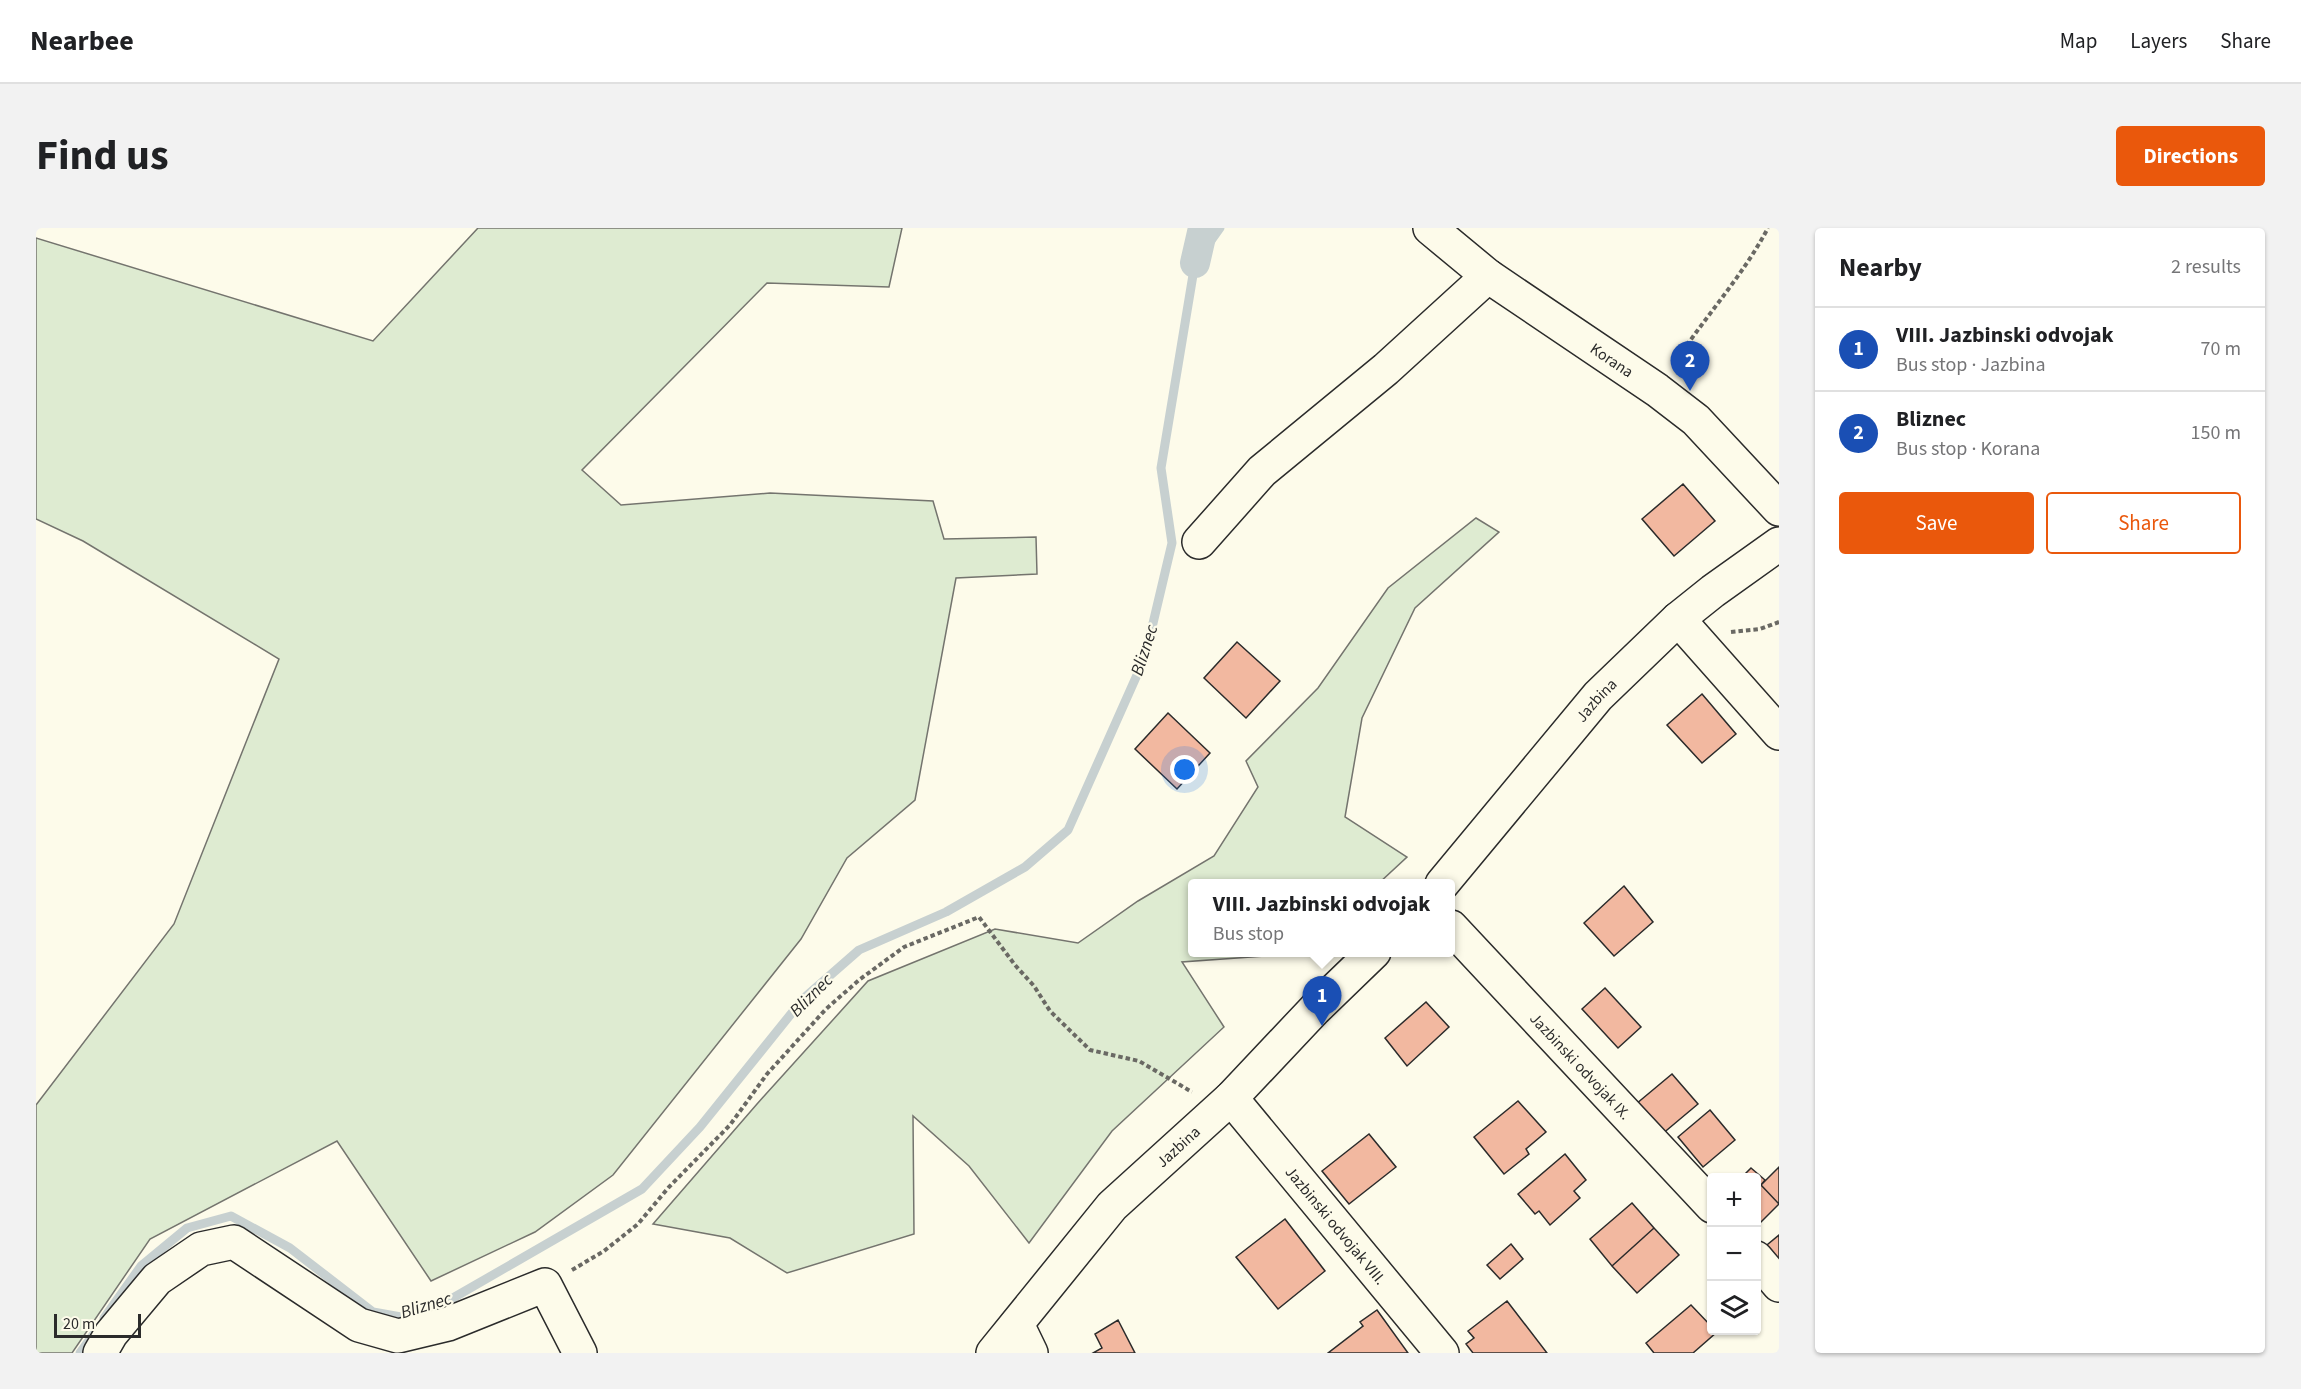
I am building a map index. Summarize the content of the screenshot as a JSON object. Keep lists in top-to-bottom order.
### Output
{
  "streets": {
    "street": [
      "Korana",
      "Jazbina",
      "Jazbinski odvojak IX.",
      "Jazbinski odvojak VIII."
    ]
  },
  "crossings": [
    ["Jazbina", "Jazbinski odvojak VIII."]
  ],
  "water": ["Bliznec"],
  "scale_bar": "20 m",
  "page": {
    "header": "Nearbee",
    "nav": ["Map", "Layers", "Share"],
    "title": "Find us",
    "buttons": [
      "Directions",
      ["Save", "Share"]
    ],
    "heading": ["Nearby", "2 results"],
    "list": [
      {
        "mark": "1",
        "name": "VIII. Jazbinski odvojak",
        "note": "Bus stop · Jazbina",
        "value": "70 m"
      },
      {
        "mark": "2",
        "name": "Bliznec",
        "note": "Bus stop · Korana",
        "value": "150 m"
      }
    ],
    "pins": ["2", "1"],
    "popup": ["VIII. Jazbinski odvojak", "Bus stop"],
    "map_buttons": ["+", "−"],
    "scale": "20 m"
  }
}
